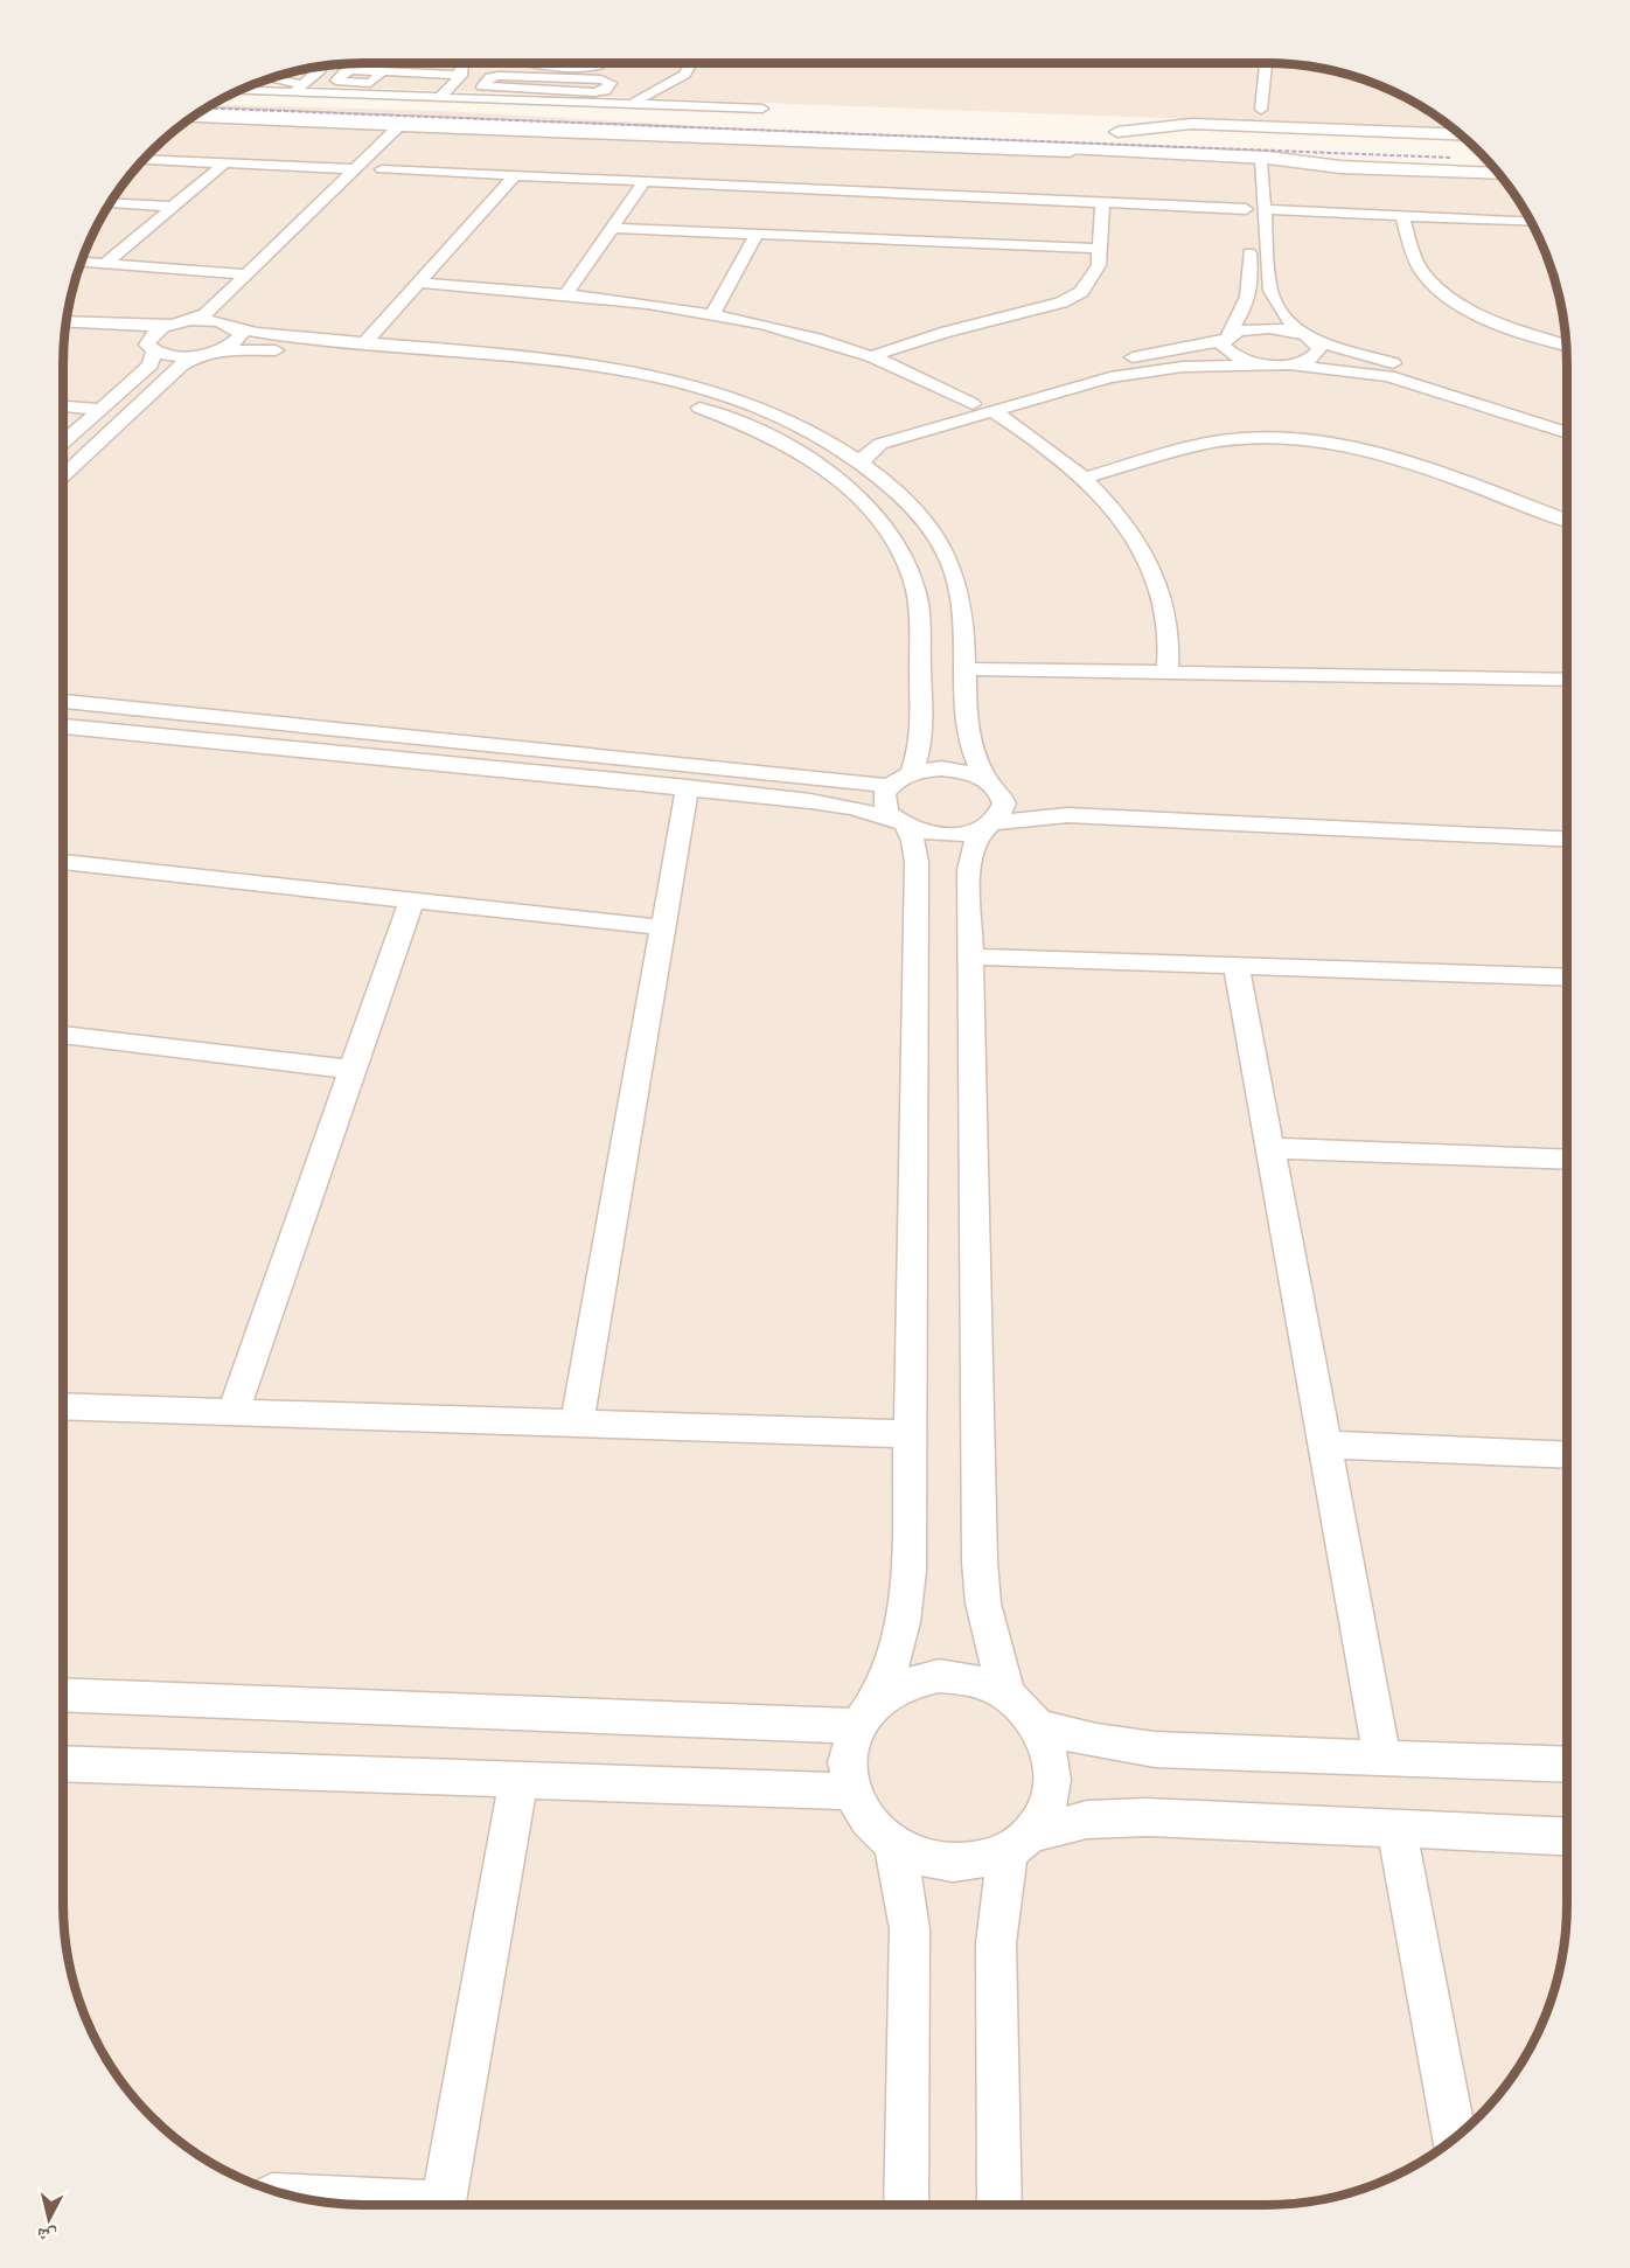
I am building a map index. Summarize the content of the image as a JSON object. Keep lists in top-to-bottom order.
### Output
{
  "north": "bottom"
}
